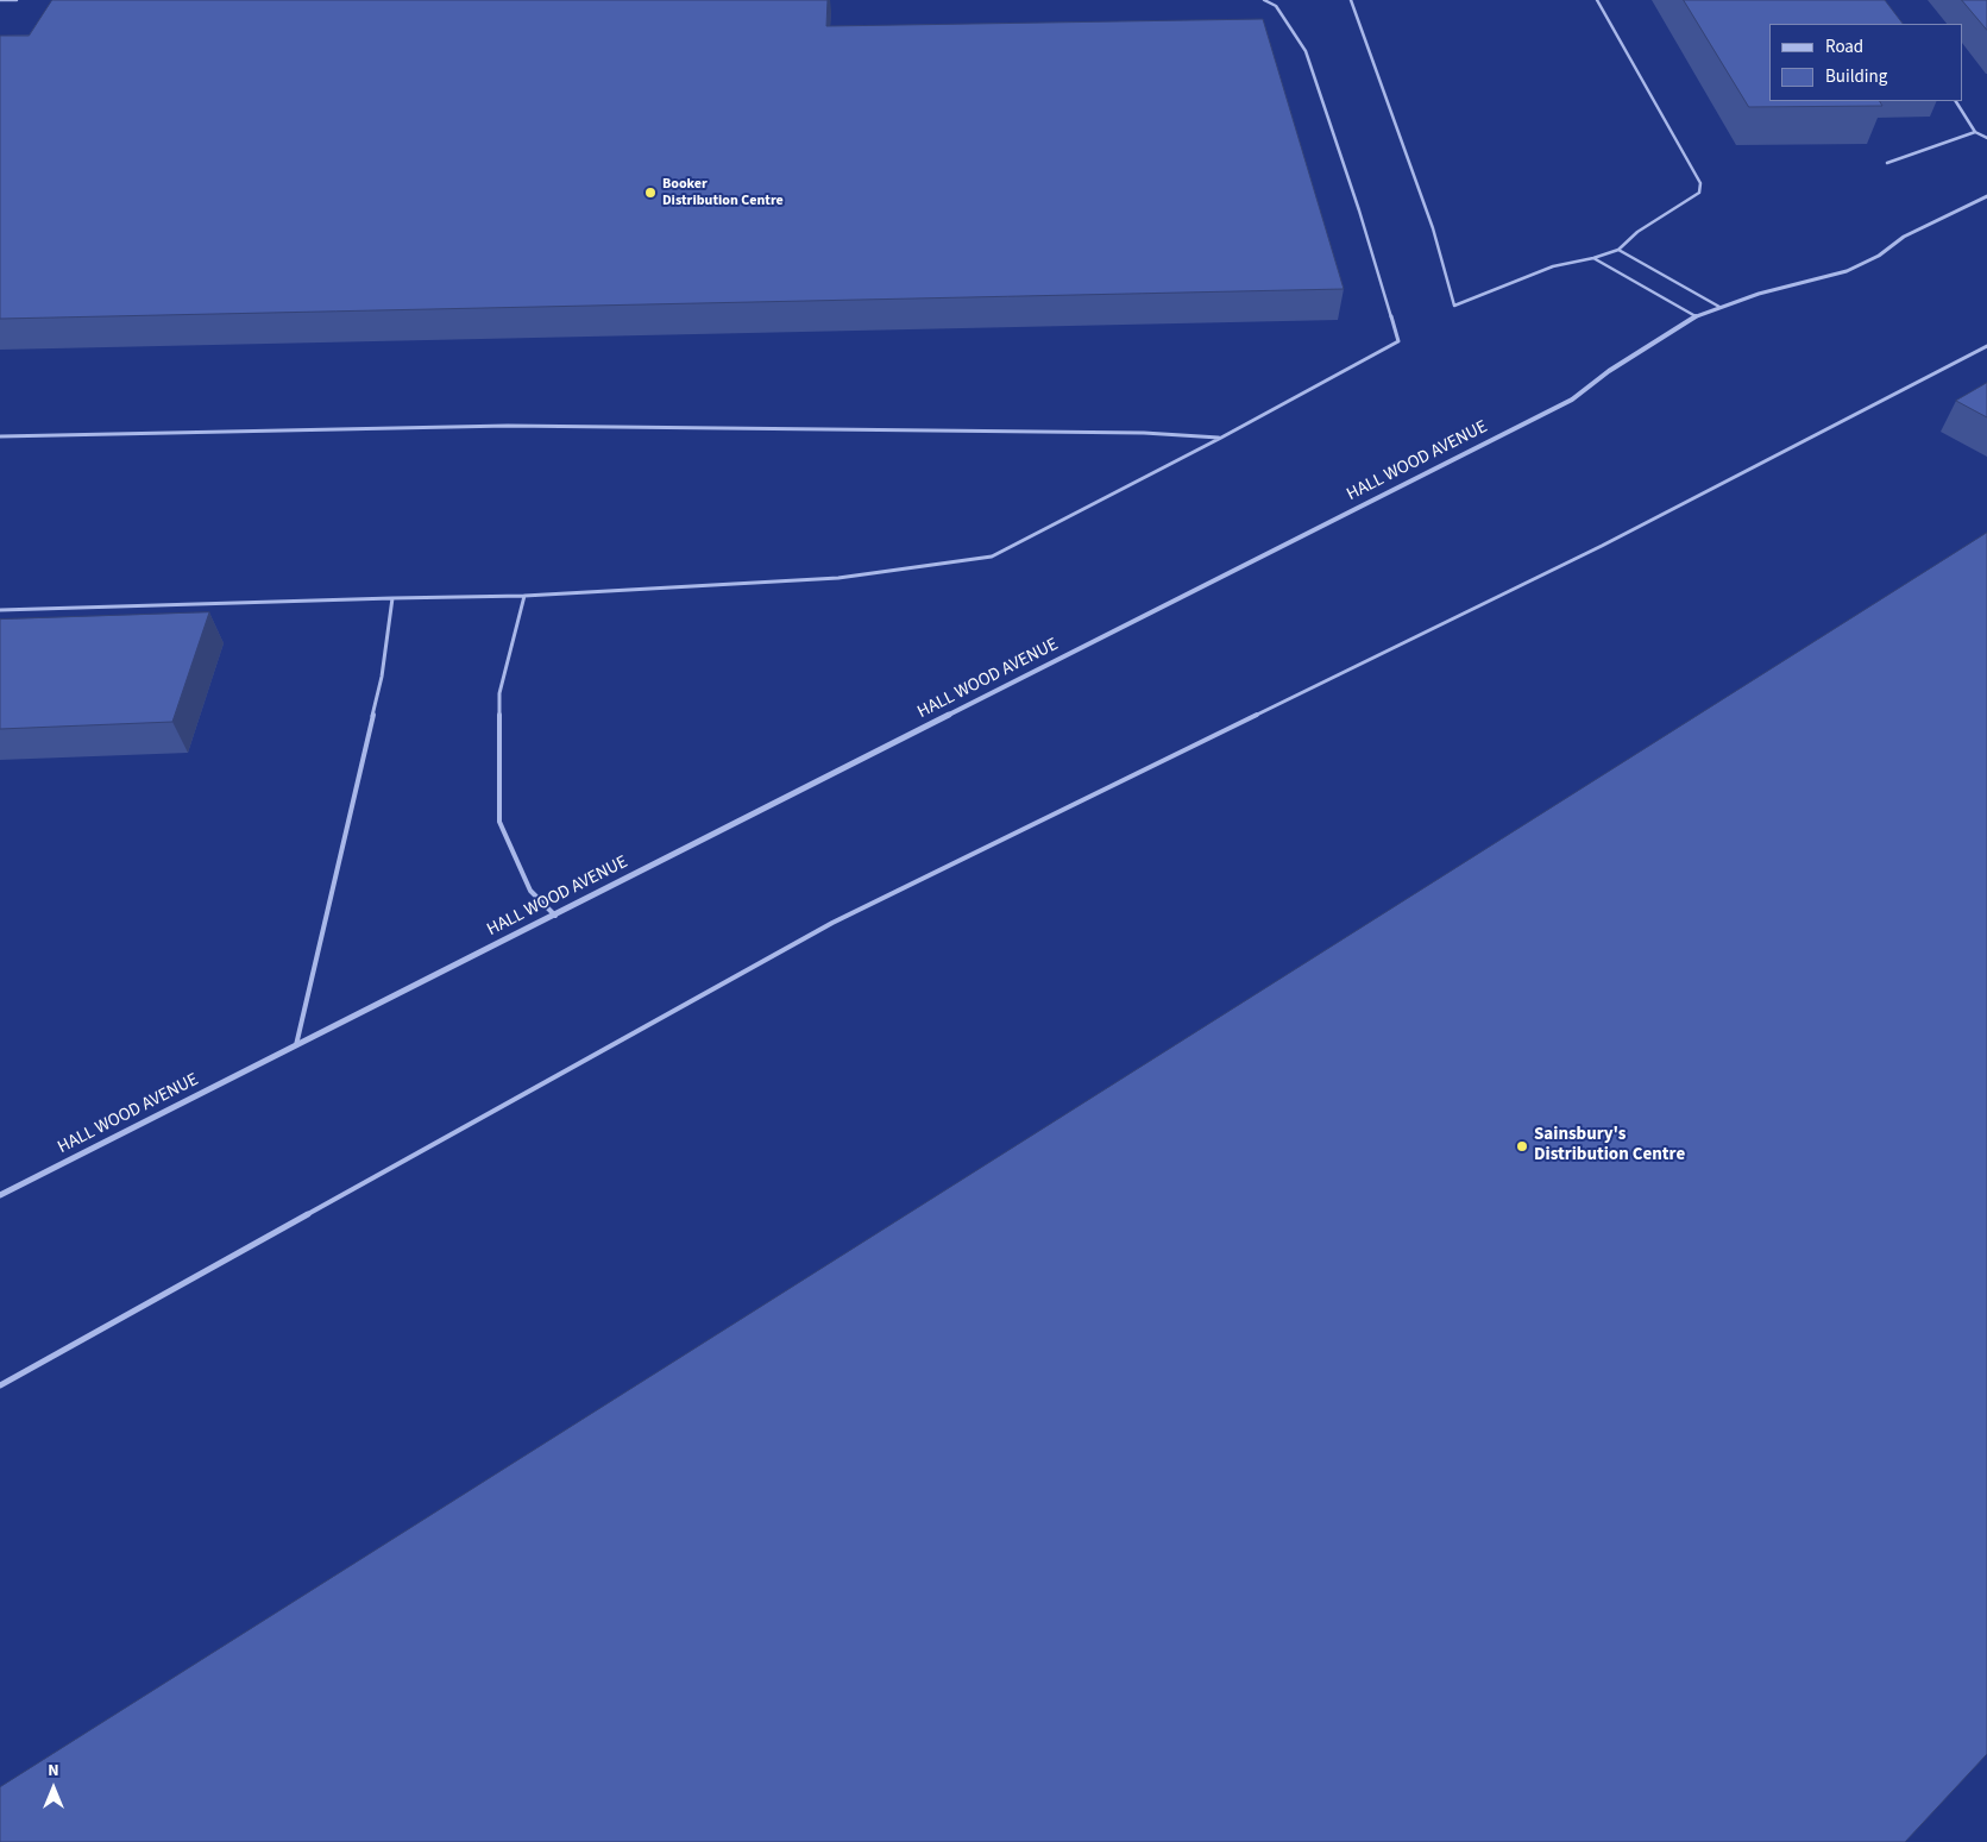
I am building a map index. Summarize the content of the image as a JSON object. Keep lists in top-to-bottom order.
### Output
{
  "streets": {
    "street": ["HALL WOOD AVENUE"]
  },
  "places": ["Booker Distribution Centre", "Sainsbury's Distribution Centre"],
  "legend": ["Road", "Building"],
  "north": "top"
}
